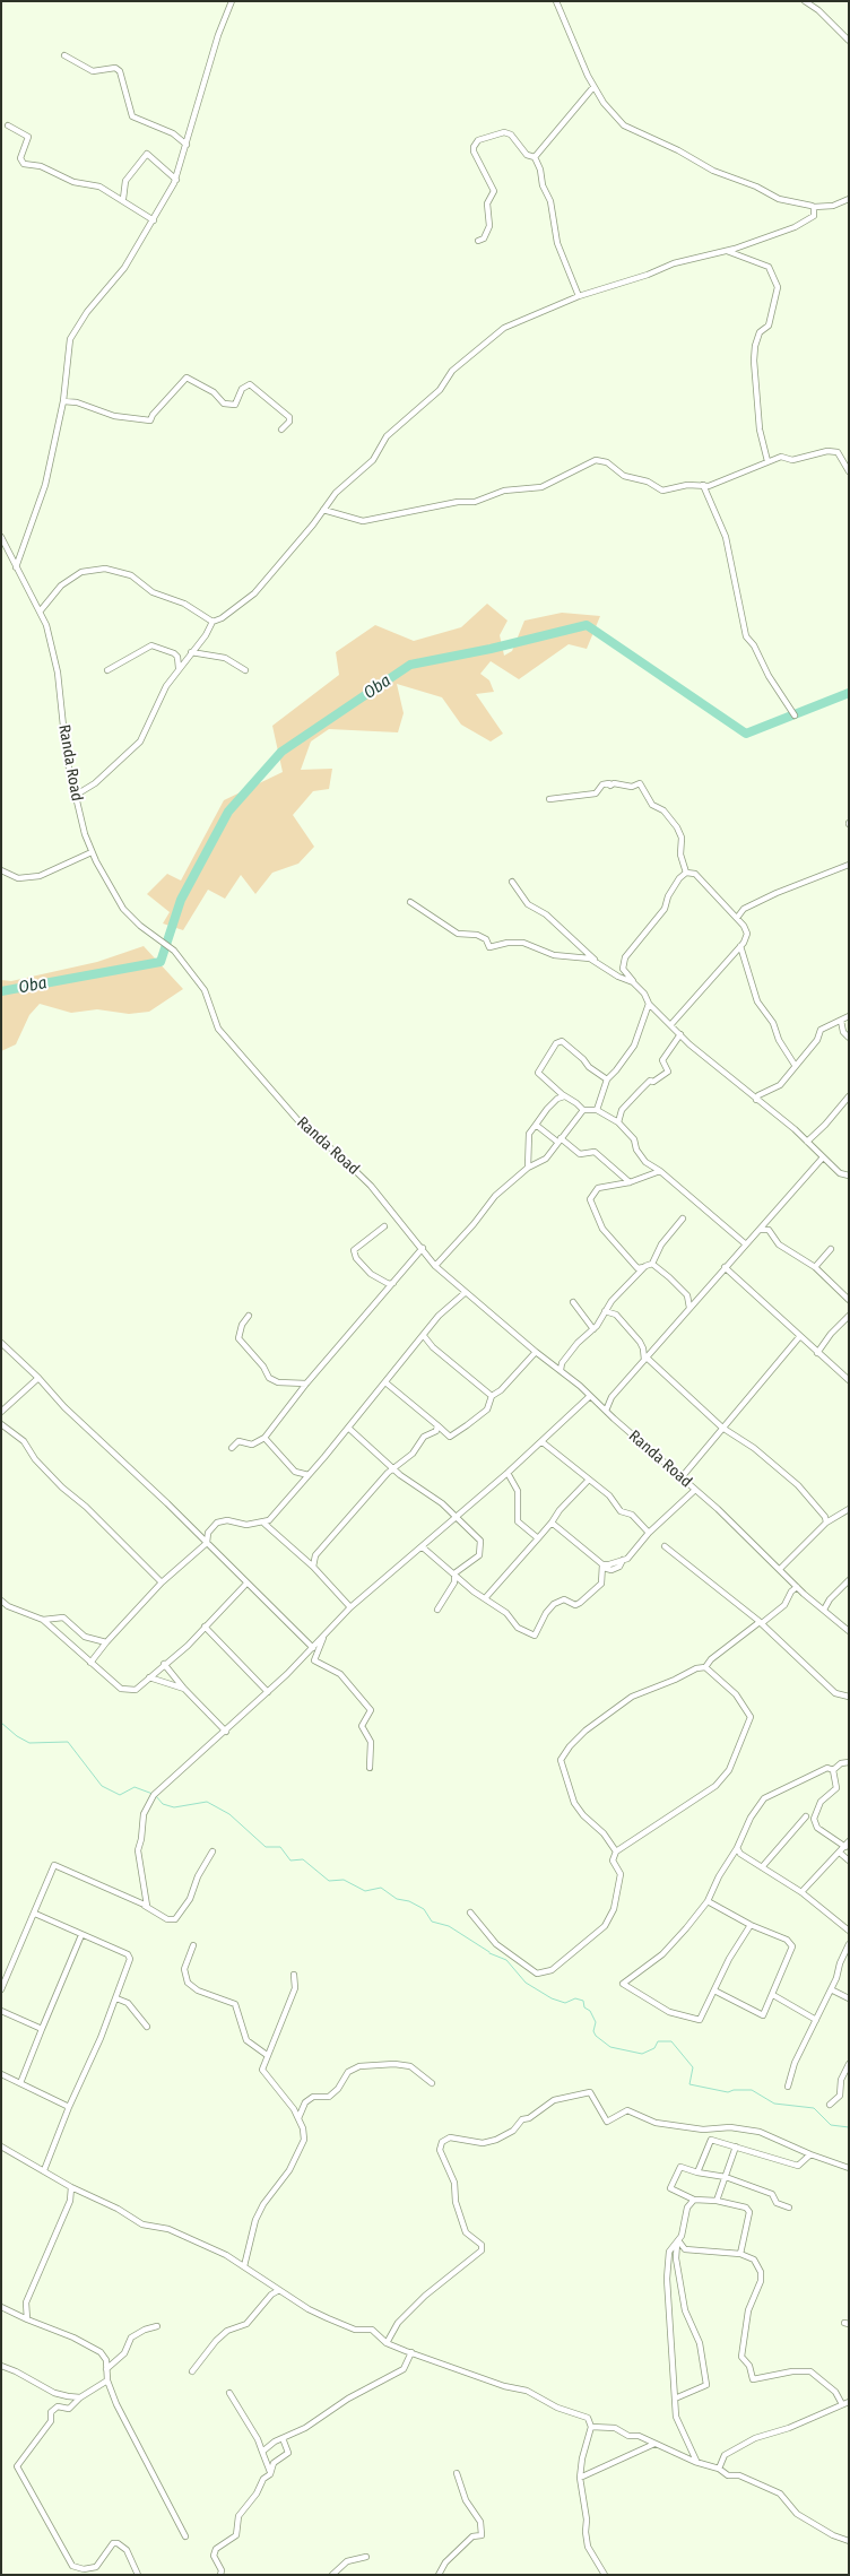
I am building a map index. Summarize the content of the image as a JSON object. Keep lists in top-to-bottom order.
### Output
{
  "streets": {
    "street": ["Randa Road"]
  },
  "water": ["Oba"]
}
